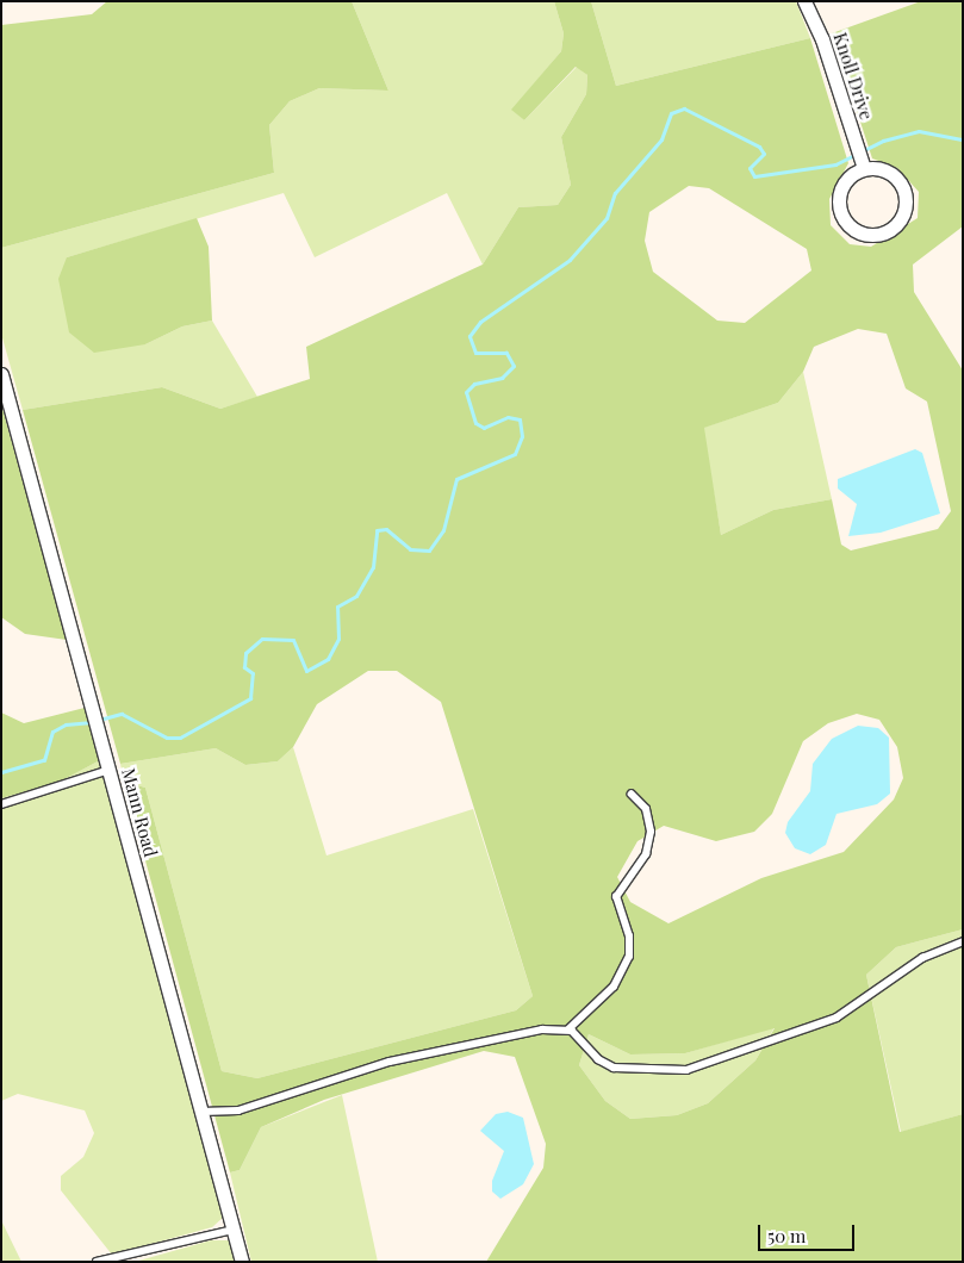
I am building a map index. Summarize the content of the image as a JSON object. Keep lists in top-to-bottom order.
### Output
{
  "streets": {
    "street": ["Knoll Drive", "Mann Road"]
  },
  "scale_bar": "50 m"
}
